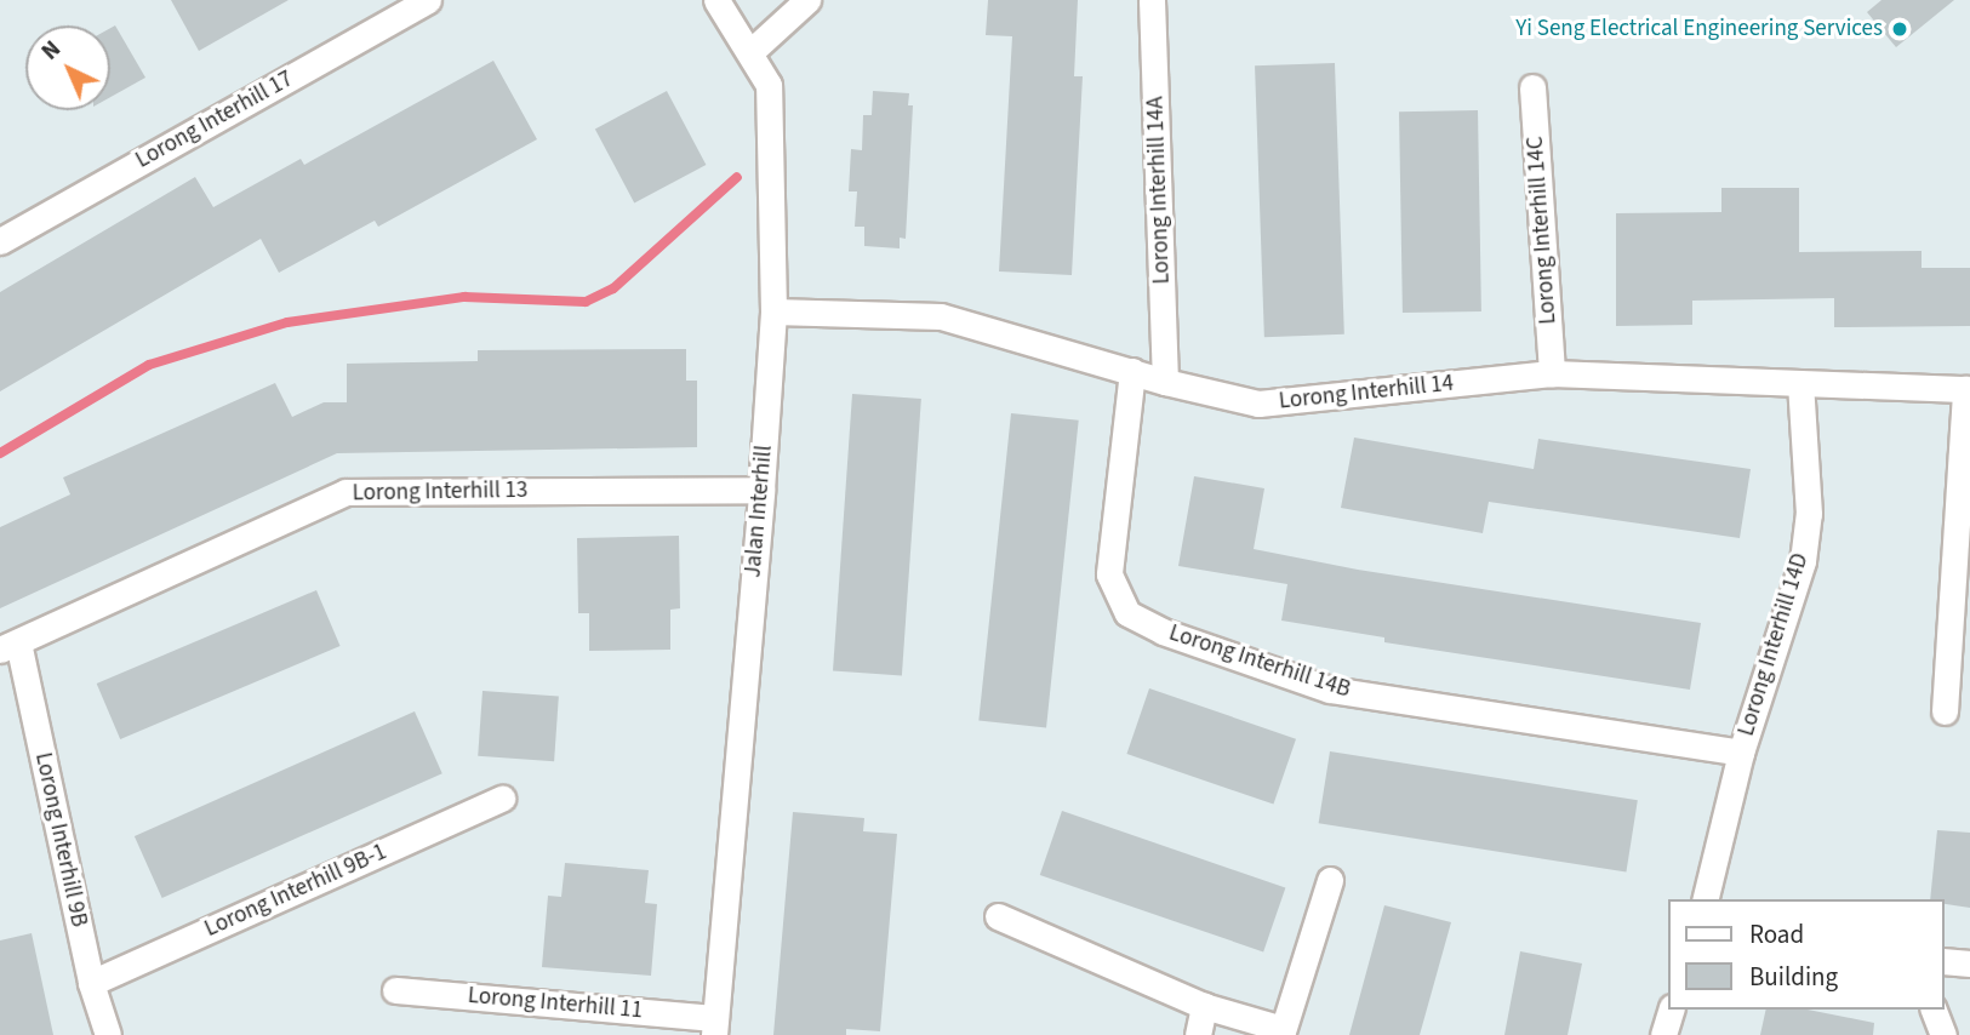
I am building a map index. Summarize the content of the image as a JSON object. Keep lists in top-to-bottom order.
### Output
{
  "streets": {
    "street": [
      "Lorong Interhill 17",
      "Lorong Interhill 14A",
      "Lorong Interhill 14C",
      "Lorong Interhill 14",
      "Lorong Interhill 13",
      "Jalan Interhill",
      "Lorong Interhill 14D",
      "Lorong Interhill 14B",
      "Lorong Interhill 9B",
      "Lorong Interhill 9B-1",
      "Lorong Interhill 11"
    ]
  },
  "crossings": [
    ["Lorong Interhill 14A", "Lorong Interhill 14"],
    ["Lorong Interhill 14C", "Lorong Interhill 14"],
    ["Lorong Interhill 14", "Jalan Interhill"],
    ["Lorong Interhill 14", "Lorong Interhill 14D"],
    ["Lorong Interhill 14", "Lorong Interhill 14B"],
    ["Lorong Interhill 13", "Jalan Interhill"],
    ["Lorong Interhill 13", "Lorong Interhill 9B"],
    ["Jalan Interhill", "Lorong Interhill 11"],
    ["Lorong Interhill 14D", "Lorong Interhill 14B"],
    ["Lorong Interhill 9B", "Lorong Interhill 9B-1"]
  ],
  "places": ["Yi Seng Electrical Engineering Services"],
  "legend": ["Road", "Building"],
  "north": "top left"
}
